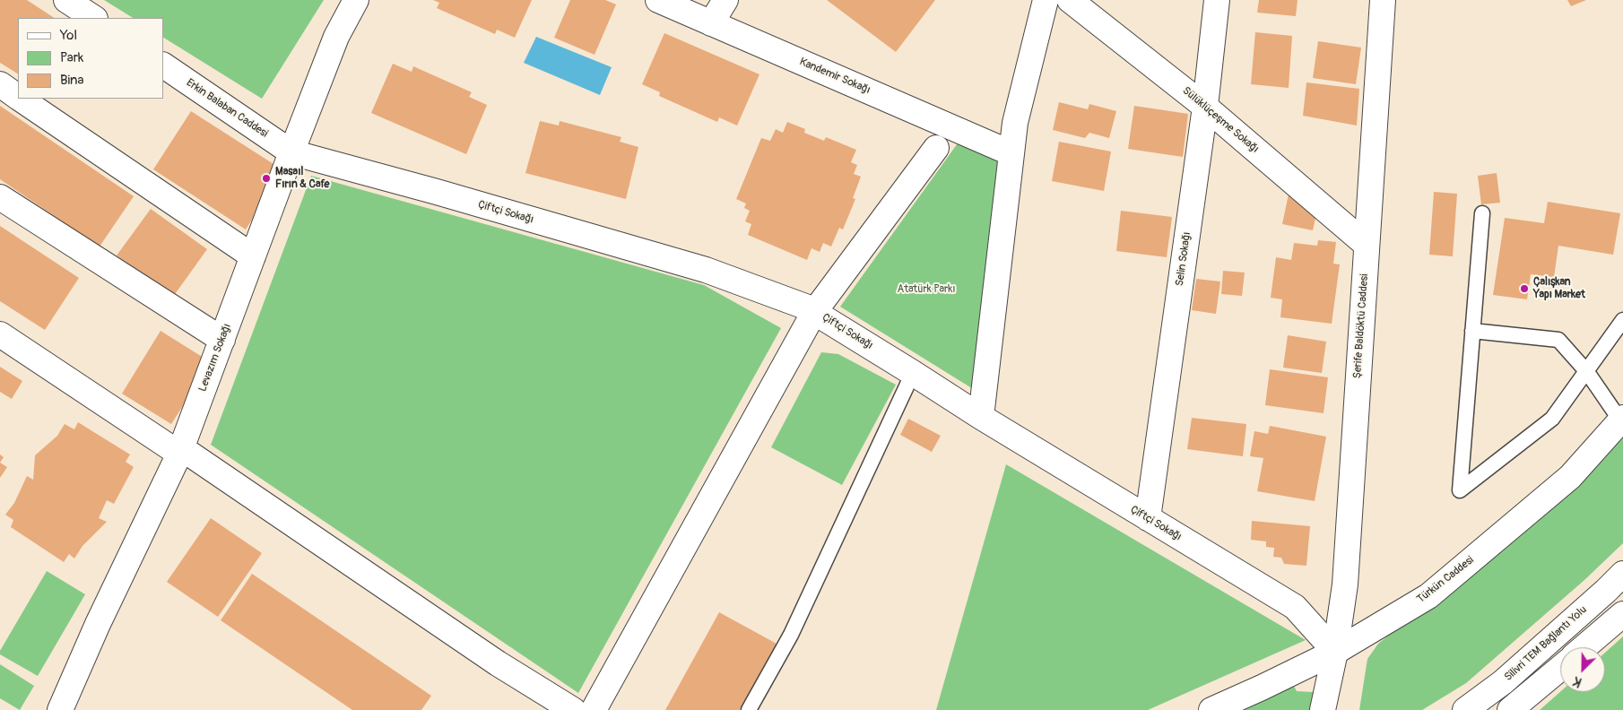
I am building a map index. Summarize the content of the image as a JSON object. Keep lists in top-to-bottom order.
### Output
{
  "streets": {
    "main road": [
      "Kandemir Sokağı",
      "Erkin Balaban Caddesi",
      "Sülüklüçeşme Sokağı",
      "Çiftçi Sokağı",
      "Selin Sokağı",
      "Şerife Baldöktü Caddesi",
      "Levazım Sokağı",
      "Türkün Caddesi",
      "Silivri TEM Bağlantı Yolu"
    ]
  },
  "crossings": [
    ["Erkin Balaban Caddesi", "Çiftçi Sokağı"],
    ["Erkin Balaban Caddesi", "Levazım Sokağı"],
    ["Sülüklüçeşme Sokağı", "Selin Sokağı"],
    ["Sülüklüçeşme Sokağı", "Şerife Baldöktü Caddesi"],
    ["Çiftçi Sokağı", "Selin Sokağı"],
    ["Çiftçi Sokağı", "Şerife Baldöktü Caddesi"],
    ["Çiftçi Sokağı", "Levazım Sokağı"],
    ["Çiftçi Sokağı", "Türkün Caddesi"],
    ["Şerife Baldöktü Caddesi", "Türkün Caddesi"]
  ],
  "parks": ["Atatürk Parkı"],
  "places": ["Masaıl Fırın & Cafe", "Çalışkan Yapı Market"],
  "legend": ["Yol", "Park", "Bina"],
  "north": "bottom left"
}
